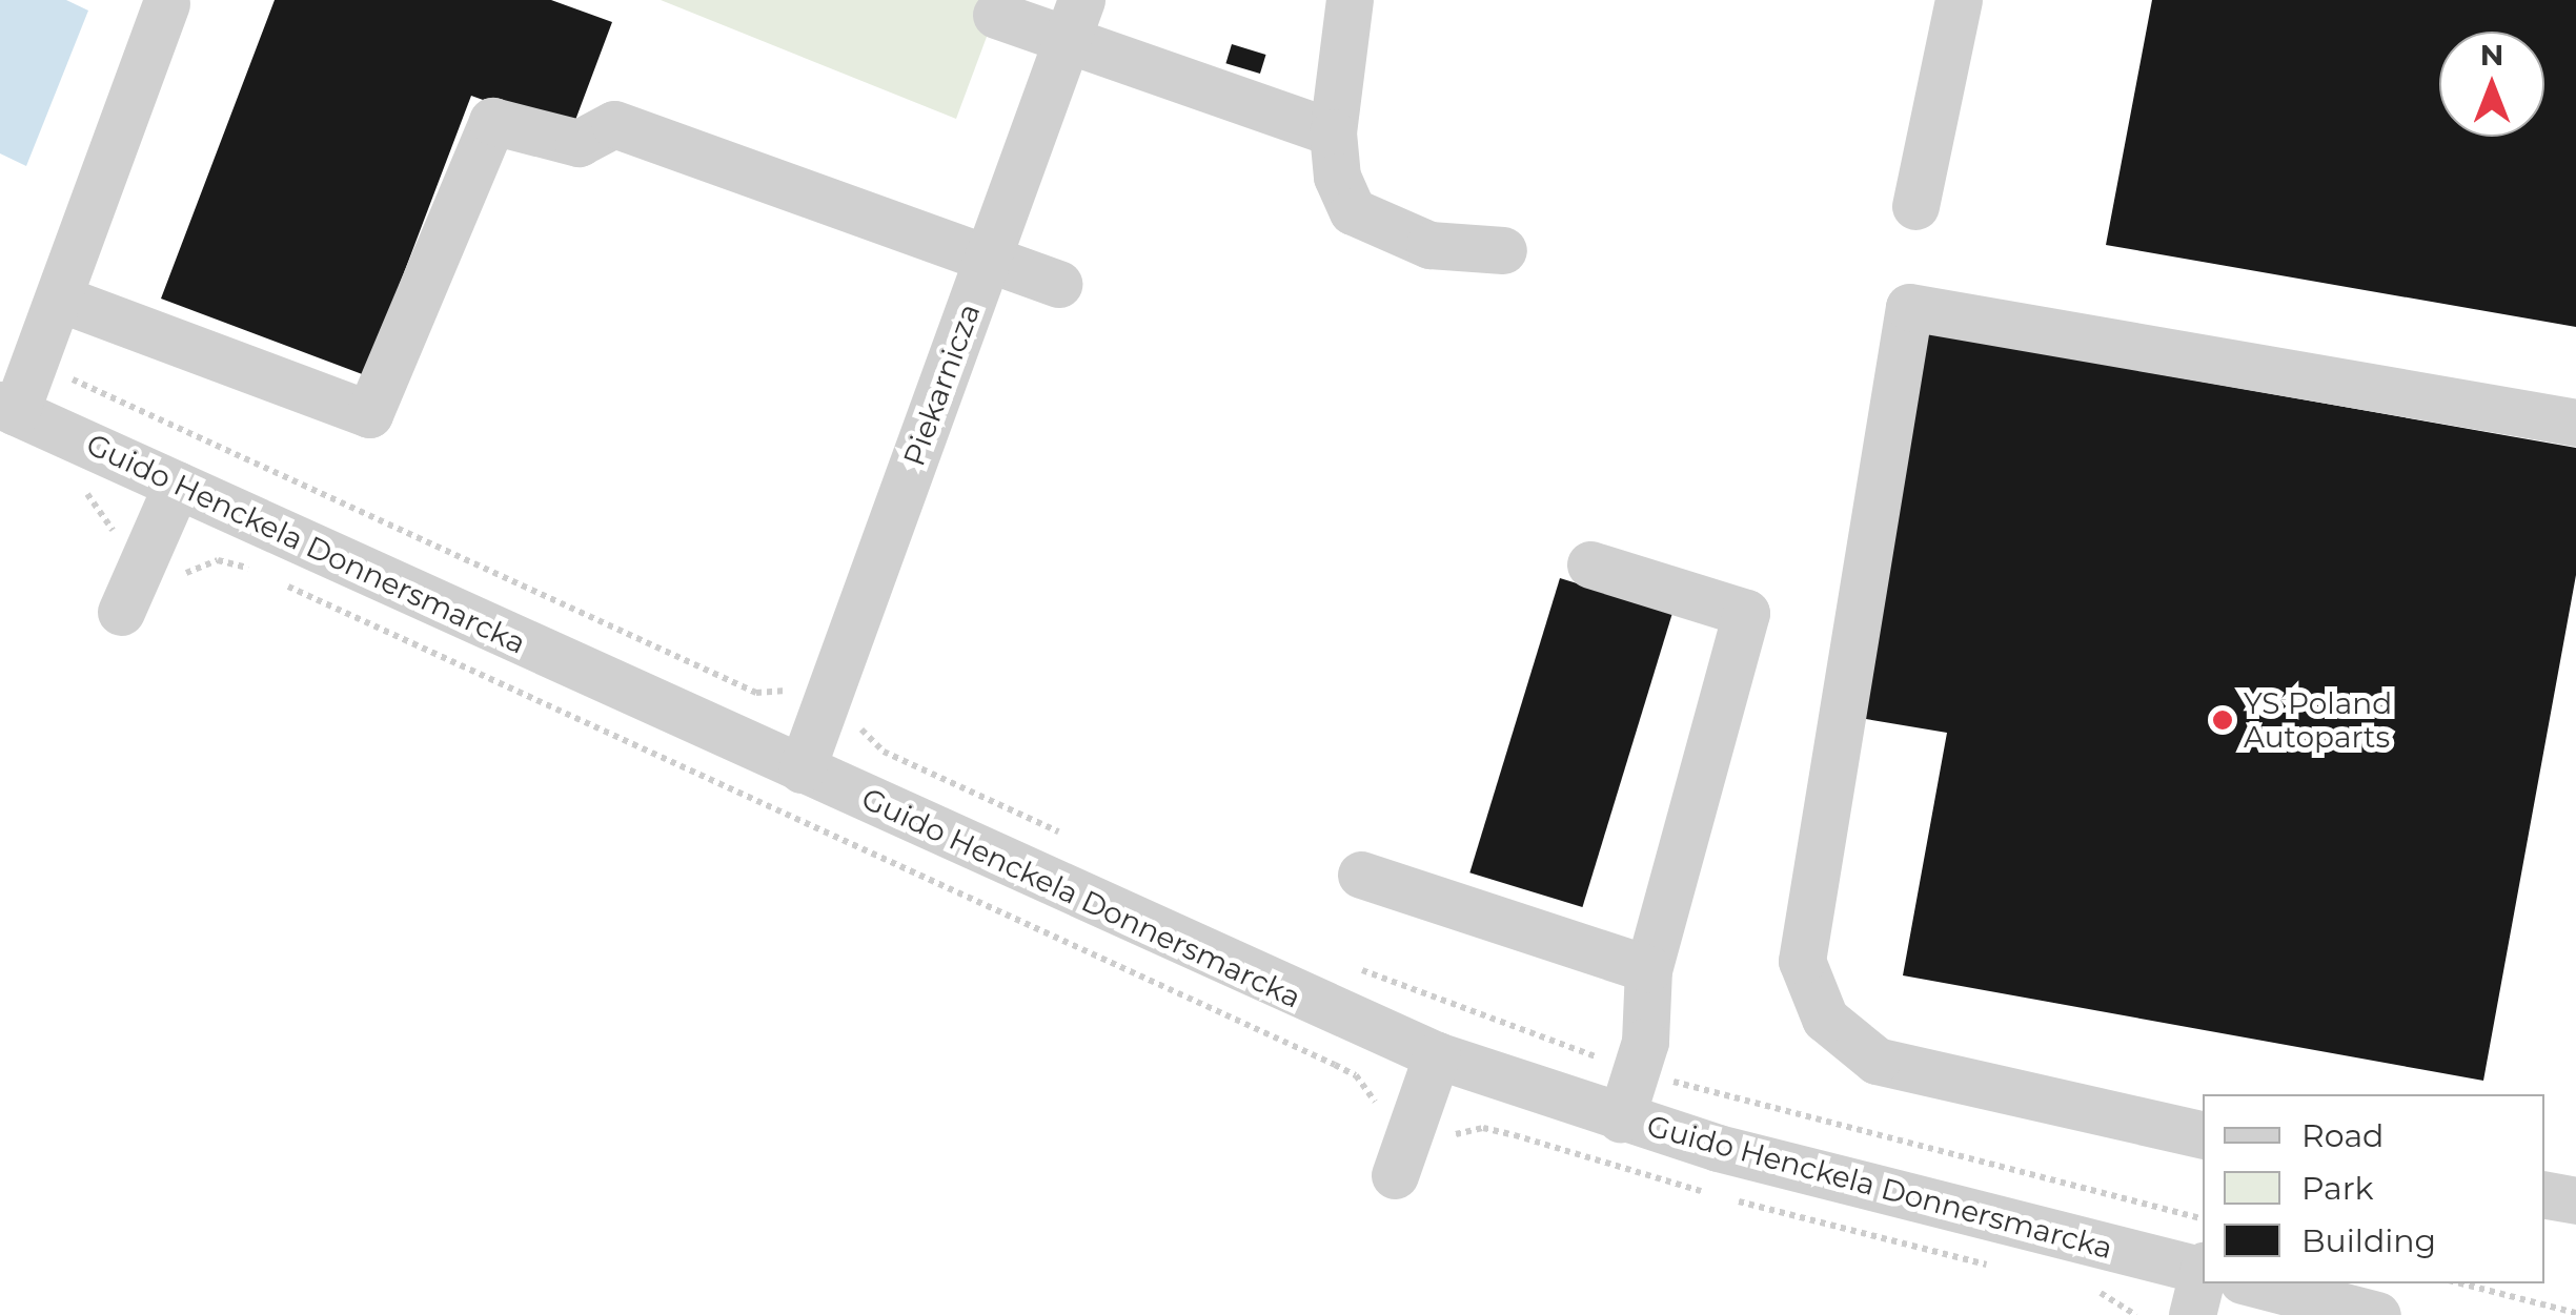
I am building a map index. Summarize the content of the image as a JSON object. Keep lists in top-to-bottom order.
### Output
{
  "streets": {
    "street": ["Piekarnicza", "Guido Henckela Donnersmarcka"]
  },
  "crossings": [
    ["Piekarnicza", "Guido Henckela Donnersmarcka"]
  ],
  "places": ["YS Poland Autoparts"],
  "legend": ["Road", "Park", "Building"],
  "north": "top"
}
